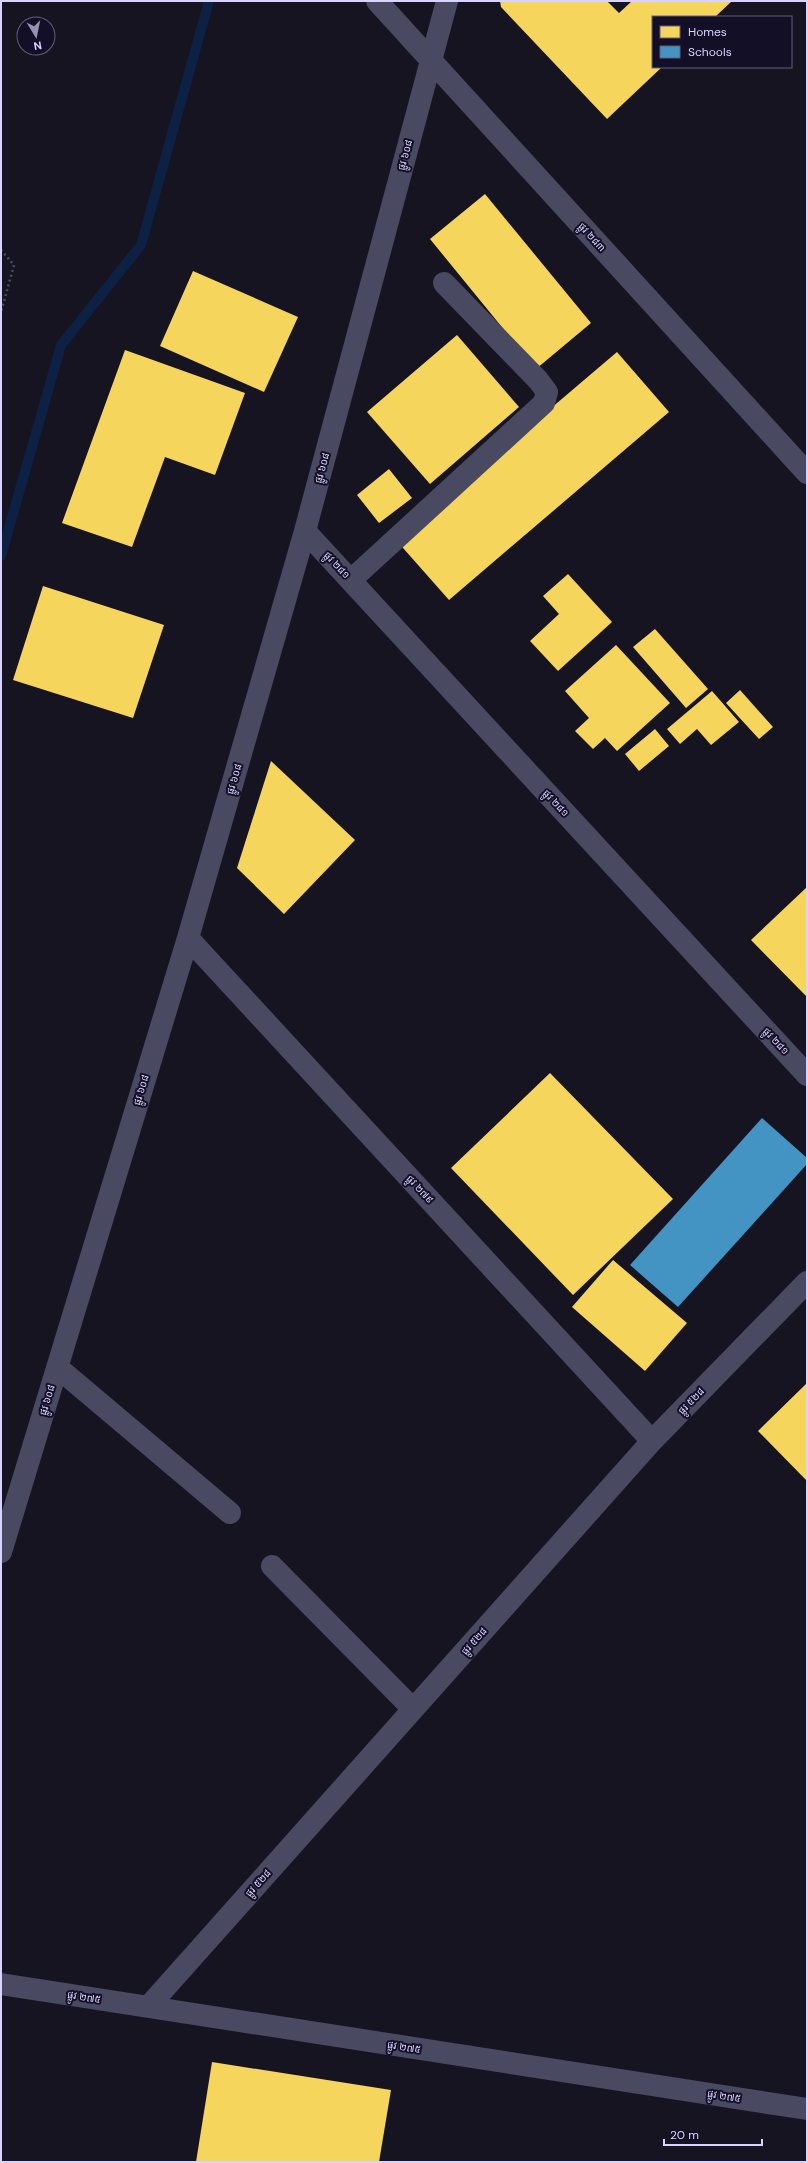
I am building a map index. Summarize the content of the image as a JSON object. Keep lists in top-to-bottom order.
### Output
{
  "streets": {
    "street": [
      "ផ្លូវ ៦០៨",
      "ផ្លូវ ២៨៣",
      "ផ្លូវ ២៨១",
      "ផ្លូវ ២៧៩",
      "ផ្លូវ ៥២៨",
      "ផ្លូវ ២៧៥"
    ]
  },
  "crossings": [
    ["ផ្លូវ ៦០៨", "ផ្លូវ ២៨៣"],
    ["ផ្លូវ ៦០៨", "ផ្លូវ ២៨១"],
    ["ផ្លូវ ៦០៨", "ផ្លូវ ២៧៩"],
    ["ផ្លូវ ២៧៩", "ផ្លូវ ៥២៨"],
    ["ផ្លូវ ៥២៨", "ផ្លូវ ២៧៥"]
  ],
  "legend": ["Homes", "Schools"],
  "scale_bar": "20 m",
  "north": "bottom"
}
